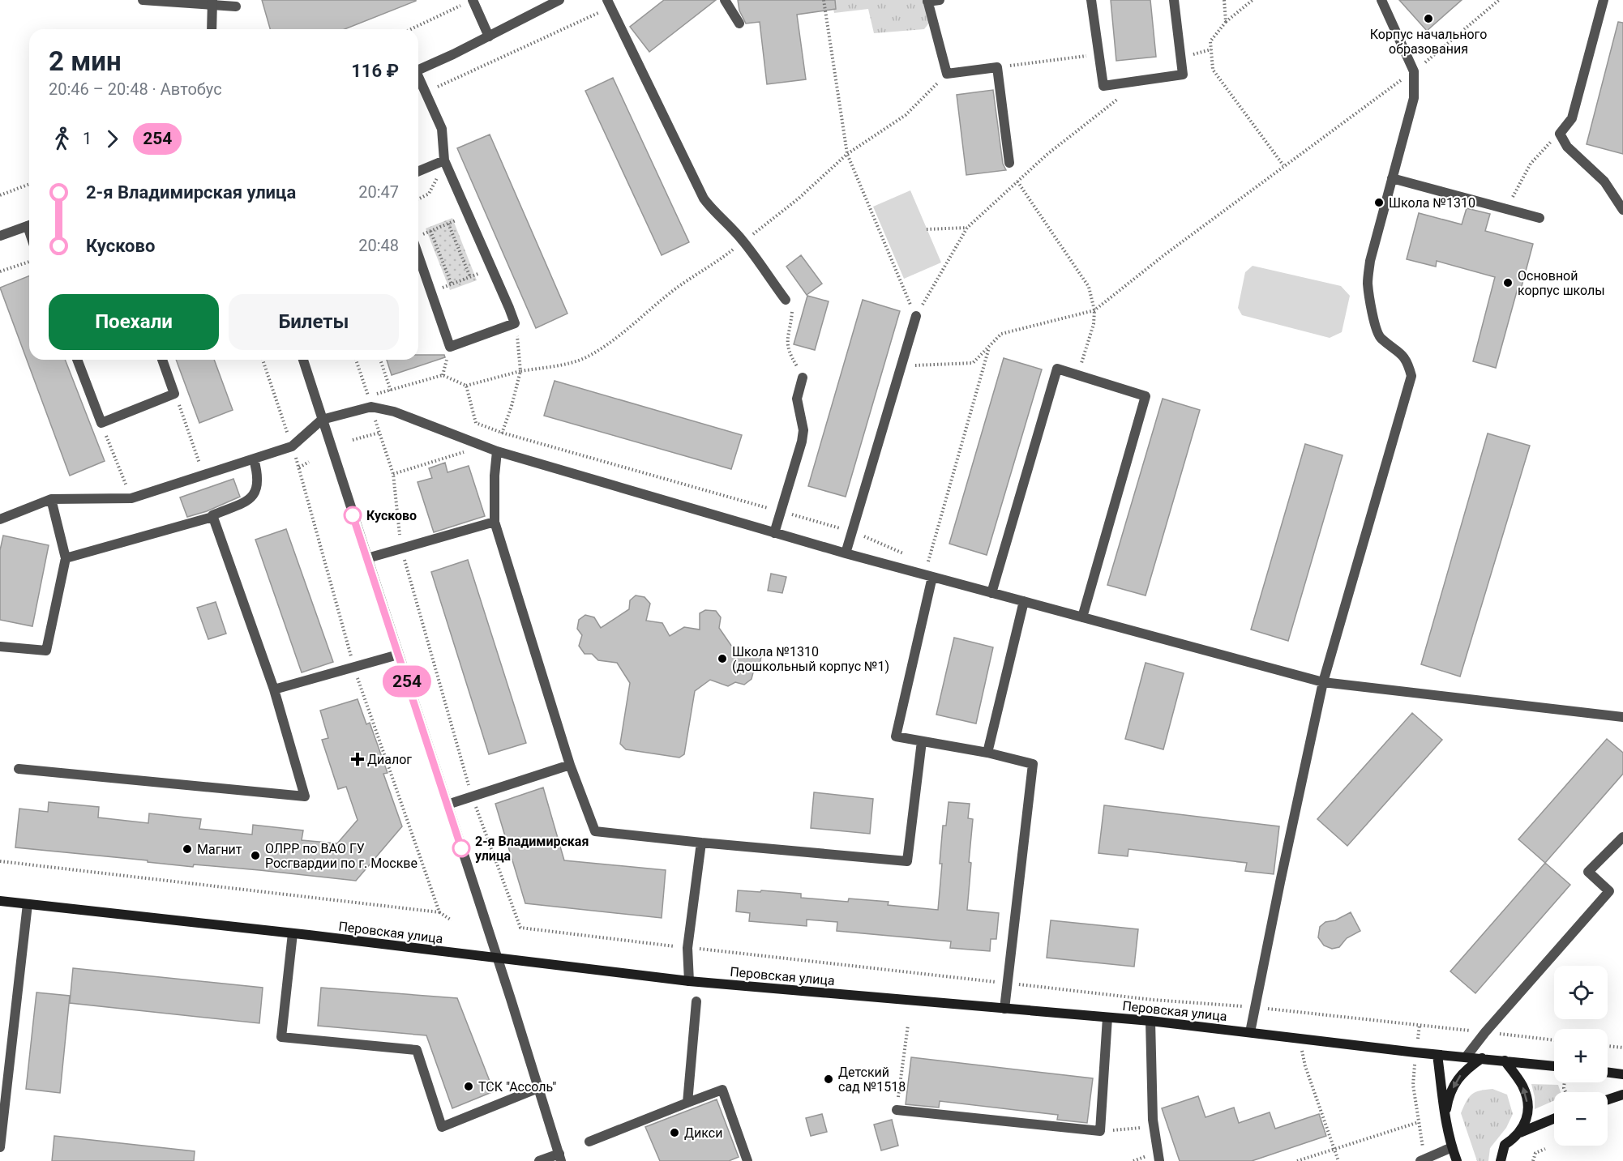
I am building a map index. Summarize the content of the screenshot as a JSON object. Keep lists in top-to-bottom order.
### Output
{
  "streets": {
    "main road": ["Перовская улица"]
  },
  "places": {
    "other": [
      "Корпус начального образования",
      "Школа №1310",
      "Основной корпус школы",
      "Кусково",
      "Школа №1310 (дошкольный корпус №1)",
      "2-я Владимирская улица",
      "Магнит",
      "ОЛРР по ВАО ГУ Росгвардии по г. Москве",
      "Детский сад №1518",
      "ТСК \"Ассоль\"",
      "Дикси"
    ],
    "health": ["Диалог"]
  },
  "lines": ["bus line 254"],
  "page": {
    "on_map": "254",
    "heading": ["2 мин", "20:46 – 20:48 · Автобус", "116 ₽"],
    "legs": ["1", "254"],
    "list": [
      {
        "name": "2-я Владимирская улица",
        "value": "20:47"
      },
      {
        "name": "Кусково",
        "value": "20:48"
      }
    ],
    "buttons": ["Поехали", "Билеты"],
    "map_buttons": ["+", "−"]
  }
}
